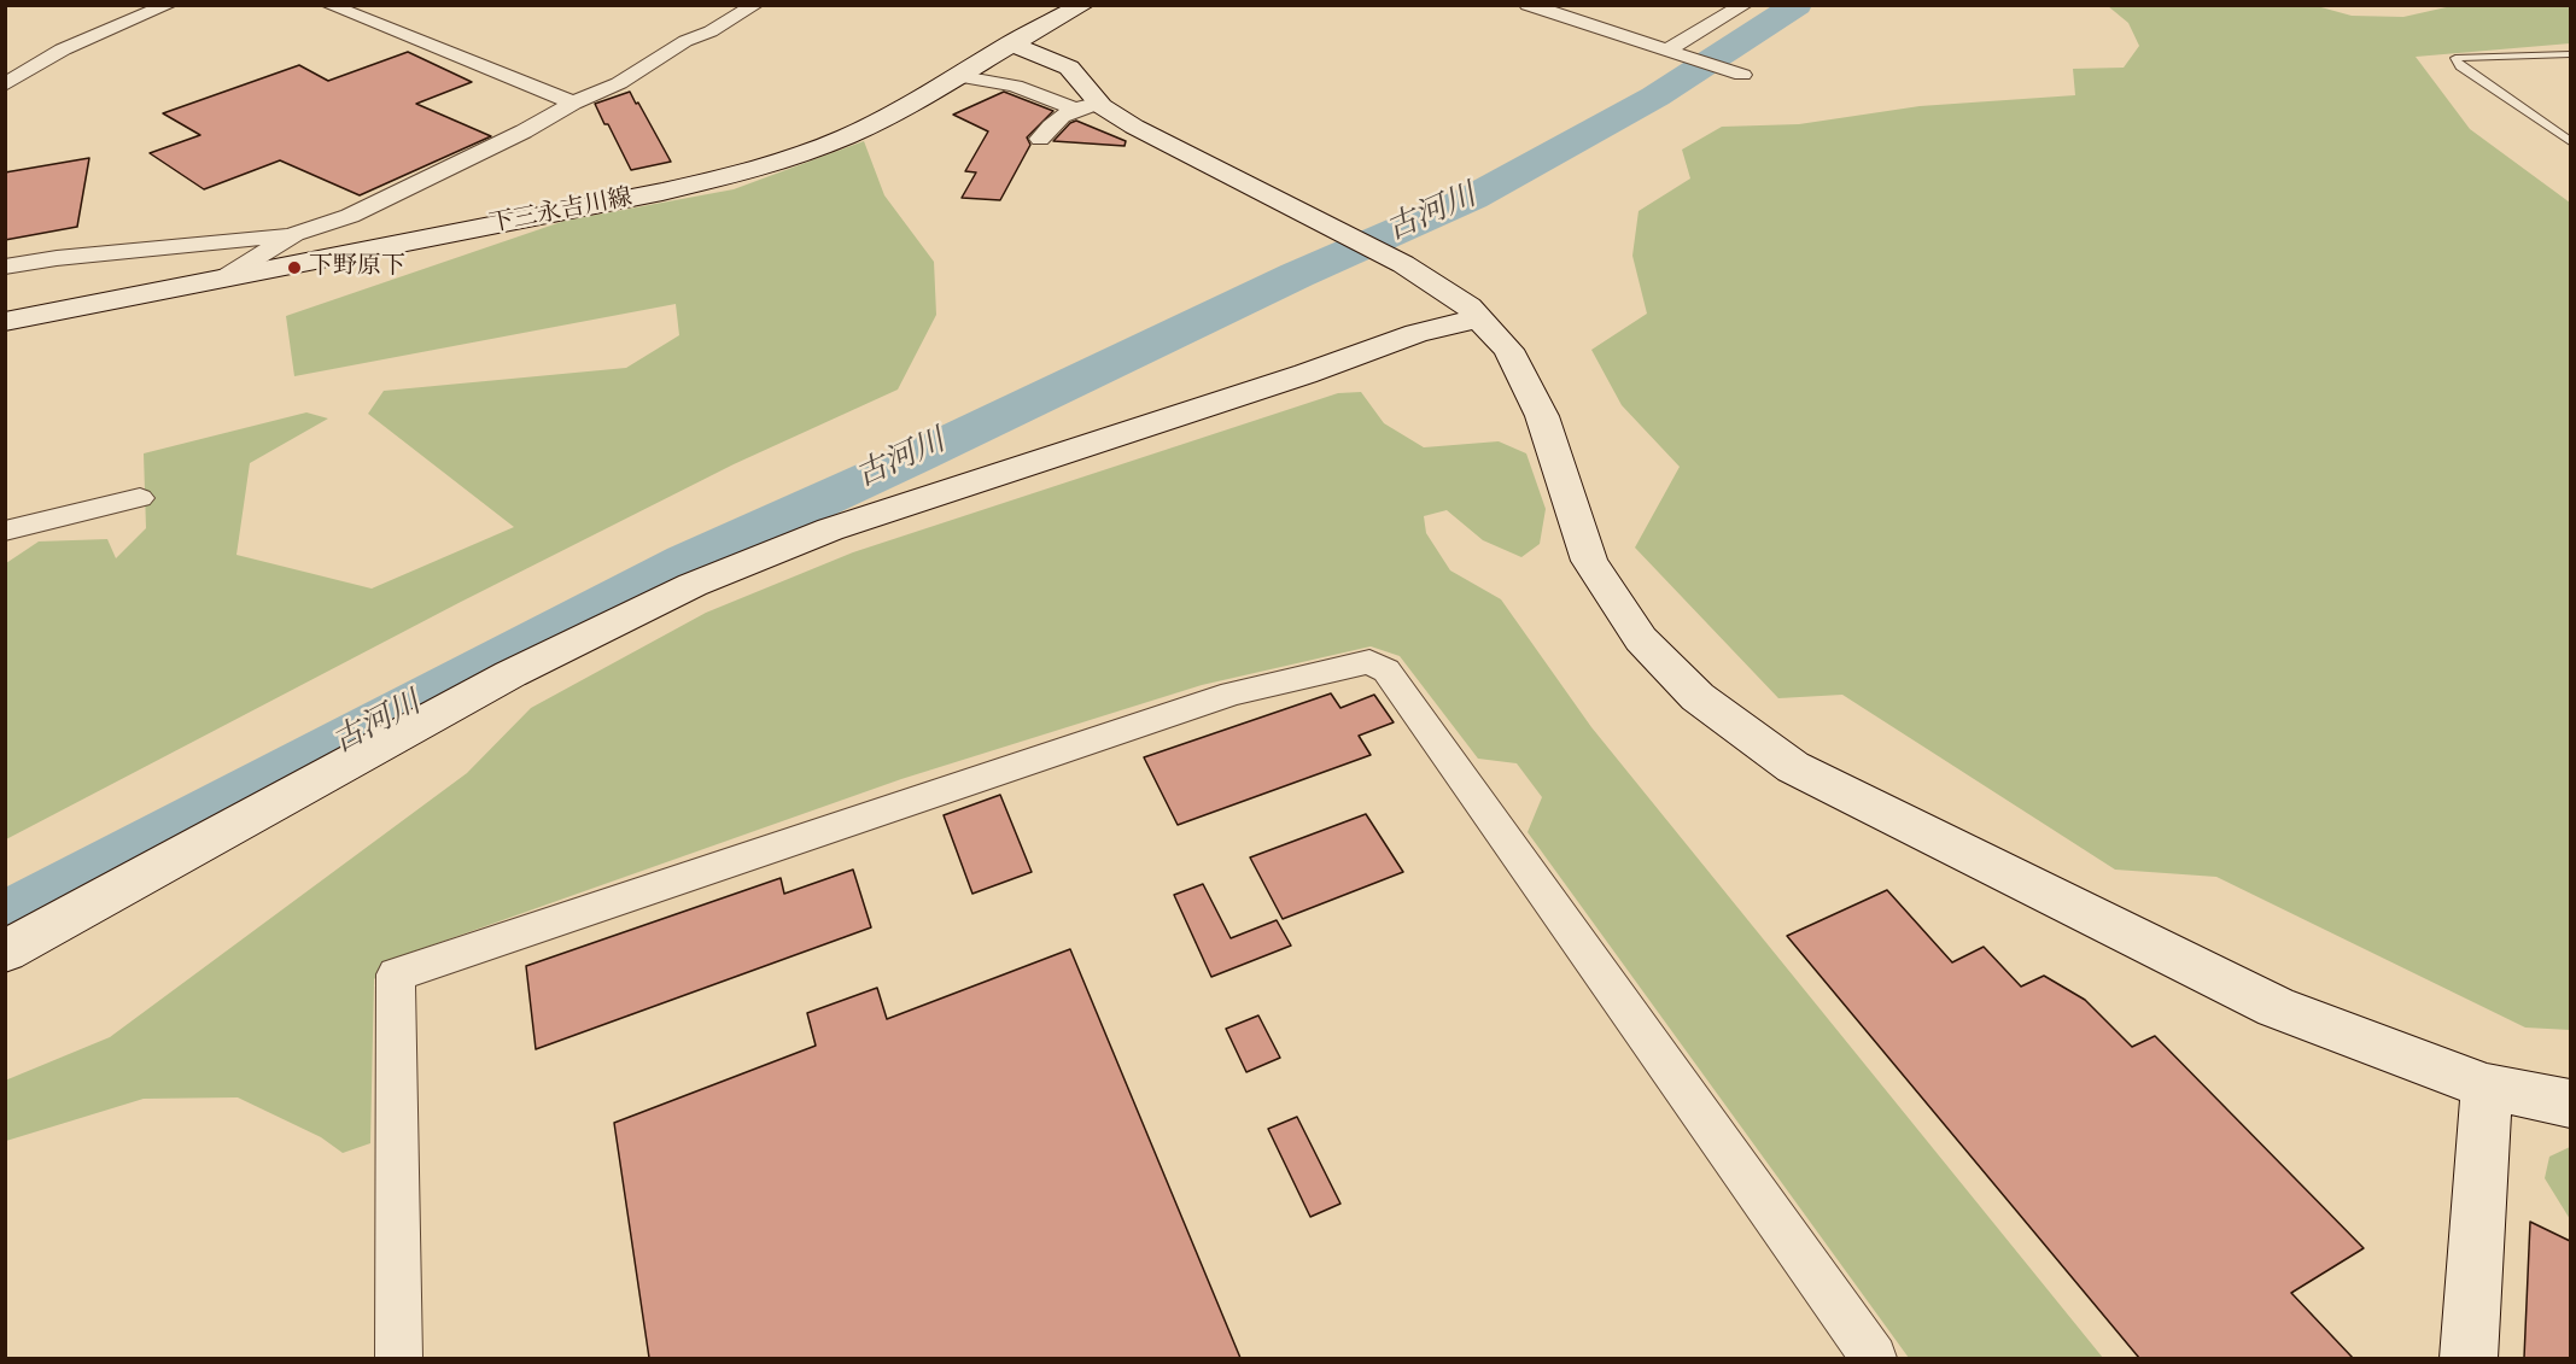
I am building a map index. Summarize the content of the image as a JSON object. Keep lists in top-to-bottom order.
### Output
{
  "streets": {
    "street": ["下三永吉川線"]
  },
  "water": ["古河川"],
  "places": ["下野原下"]
}
